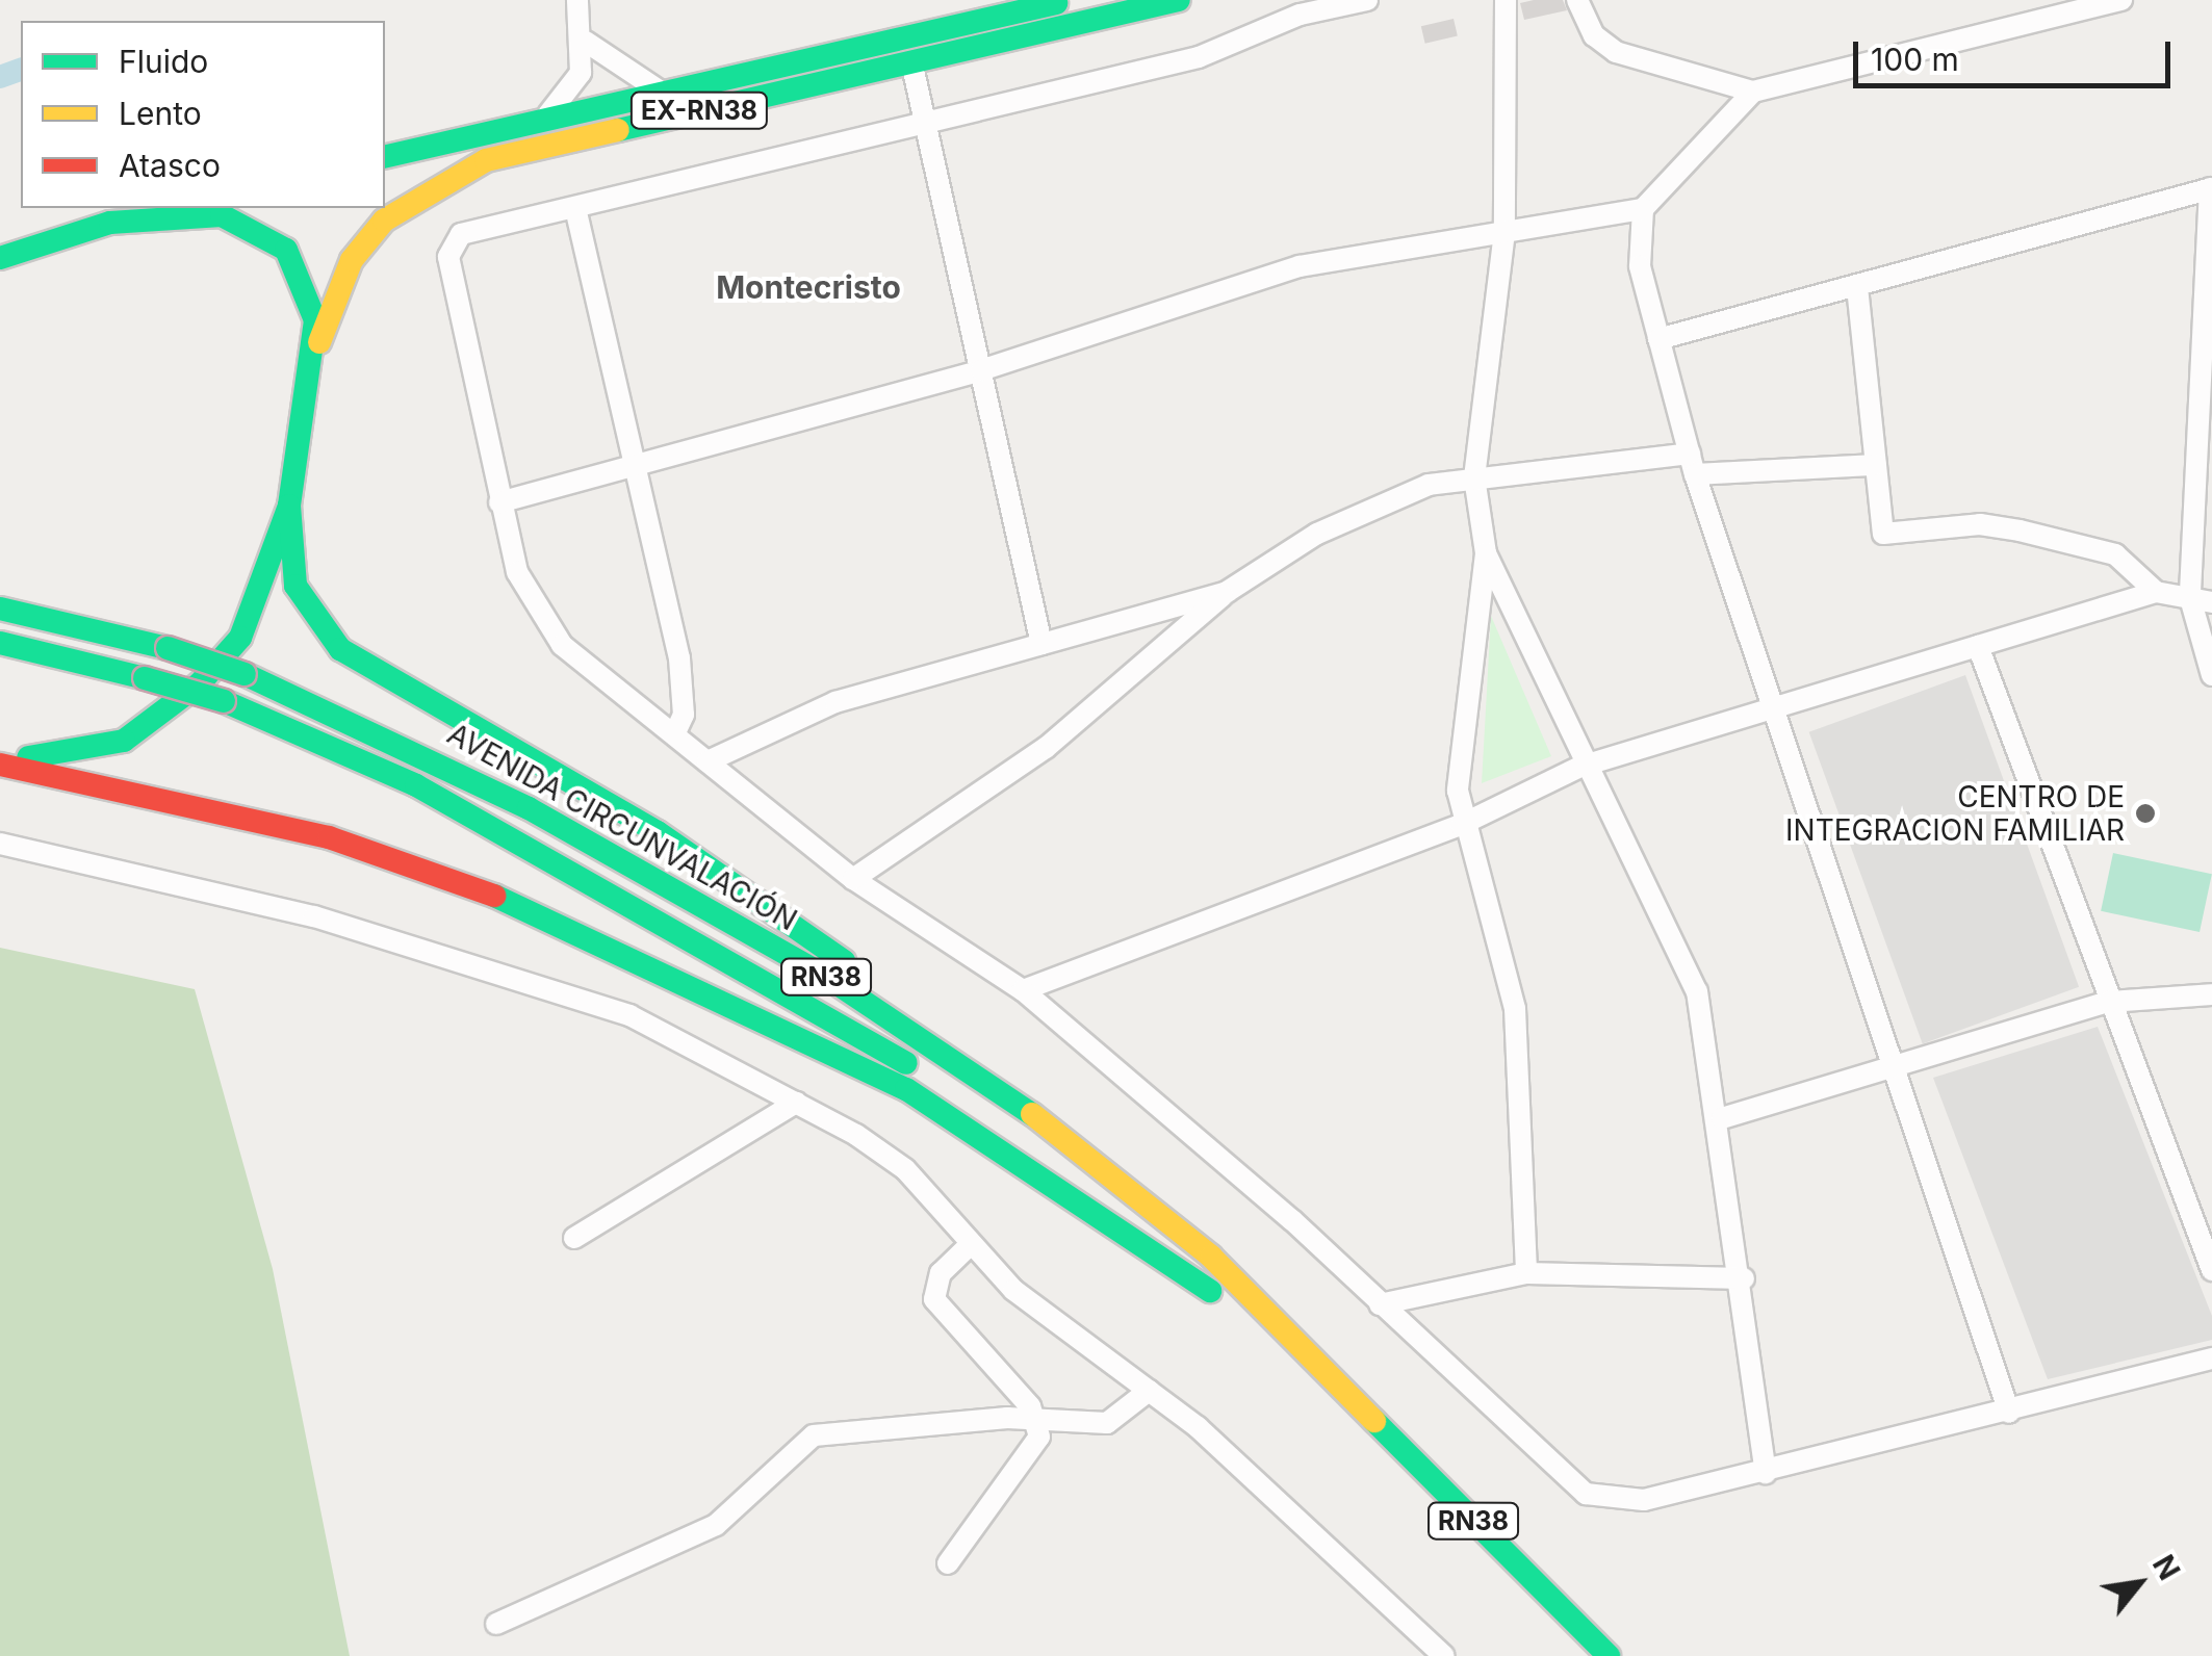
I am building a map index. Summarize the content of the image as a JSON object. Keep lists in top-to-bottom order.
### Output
{
  "streets": {
    "main road": ["EX-RN38", "AVENIDA CIRCUNVALACIÓN", "RN38"]
  },
  "districts": ["Montecristo"],
  "places": ["CENTRO DE INTEGRACION FAMILIAR"],
  "legend": ["Fluido", "Lento", "Atasco"],
  "scale_bar": "100 m",
  "north": "top right"
}
